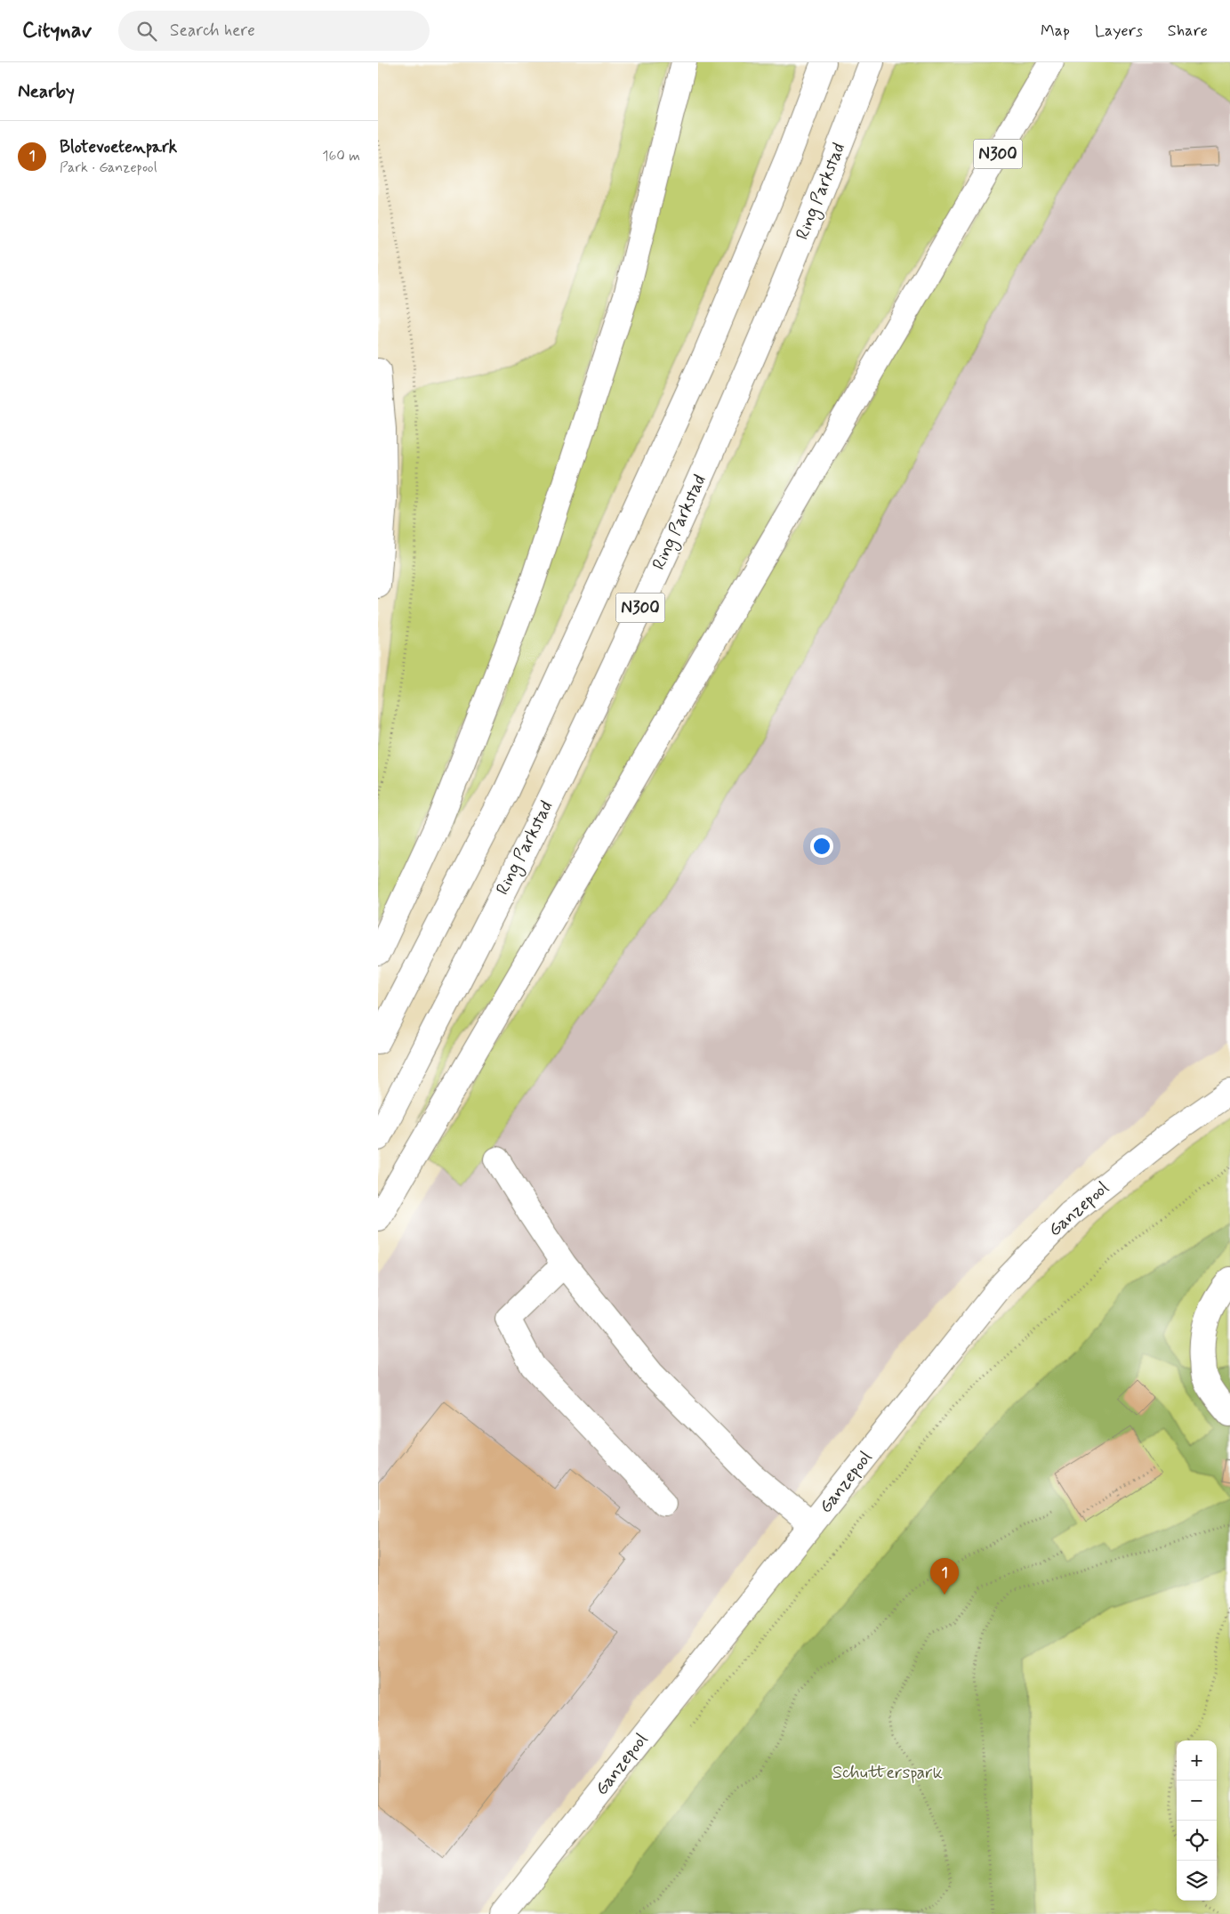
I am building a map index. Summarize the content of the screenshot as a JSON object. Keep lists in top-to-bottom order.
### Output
{
  "streets": {
    "main road": ["N300", "Ring Parkstad", "Ganzepool"]
  },
  "parks": ["Schutterspark"],
  "page": {
    "header": "Citynav",
    "search": "Search here",
    "nav": ["Map", "Layers", "Share"],
    "heading": "Nearby",
    "list": [
      {
        "mark": "1",
        "name": "Blotevoetenpark",
        "note": "Park · Ganzepool",
        "value": "160 m"
      }
    ],
    "pins": "1",
    "map_buttons": ["+", "−"]
  }
}
